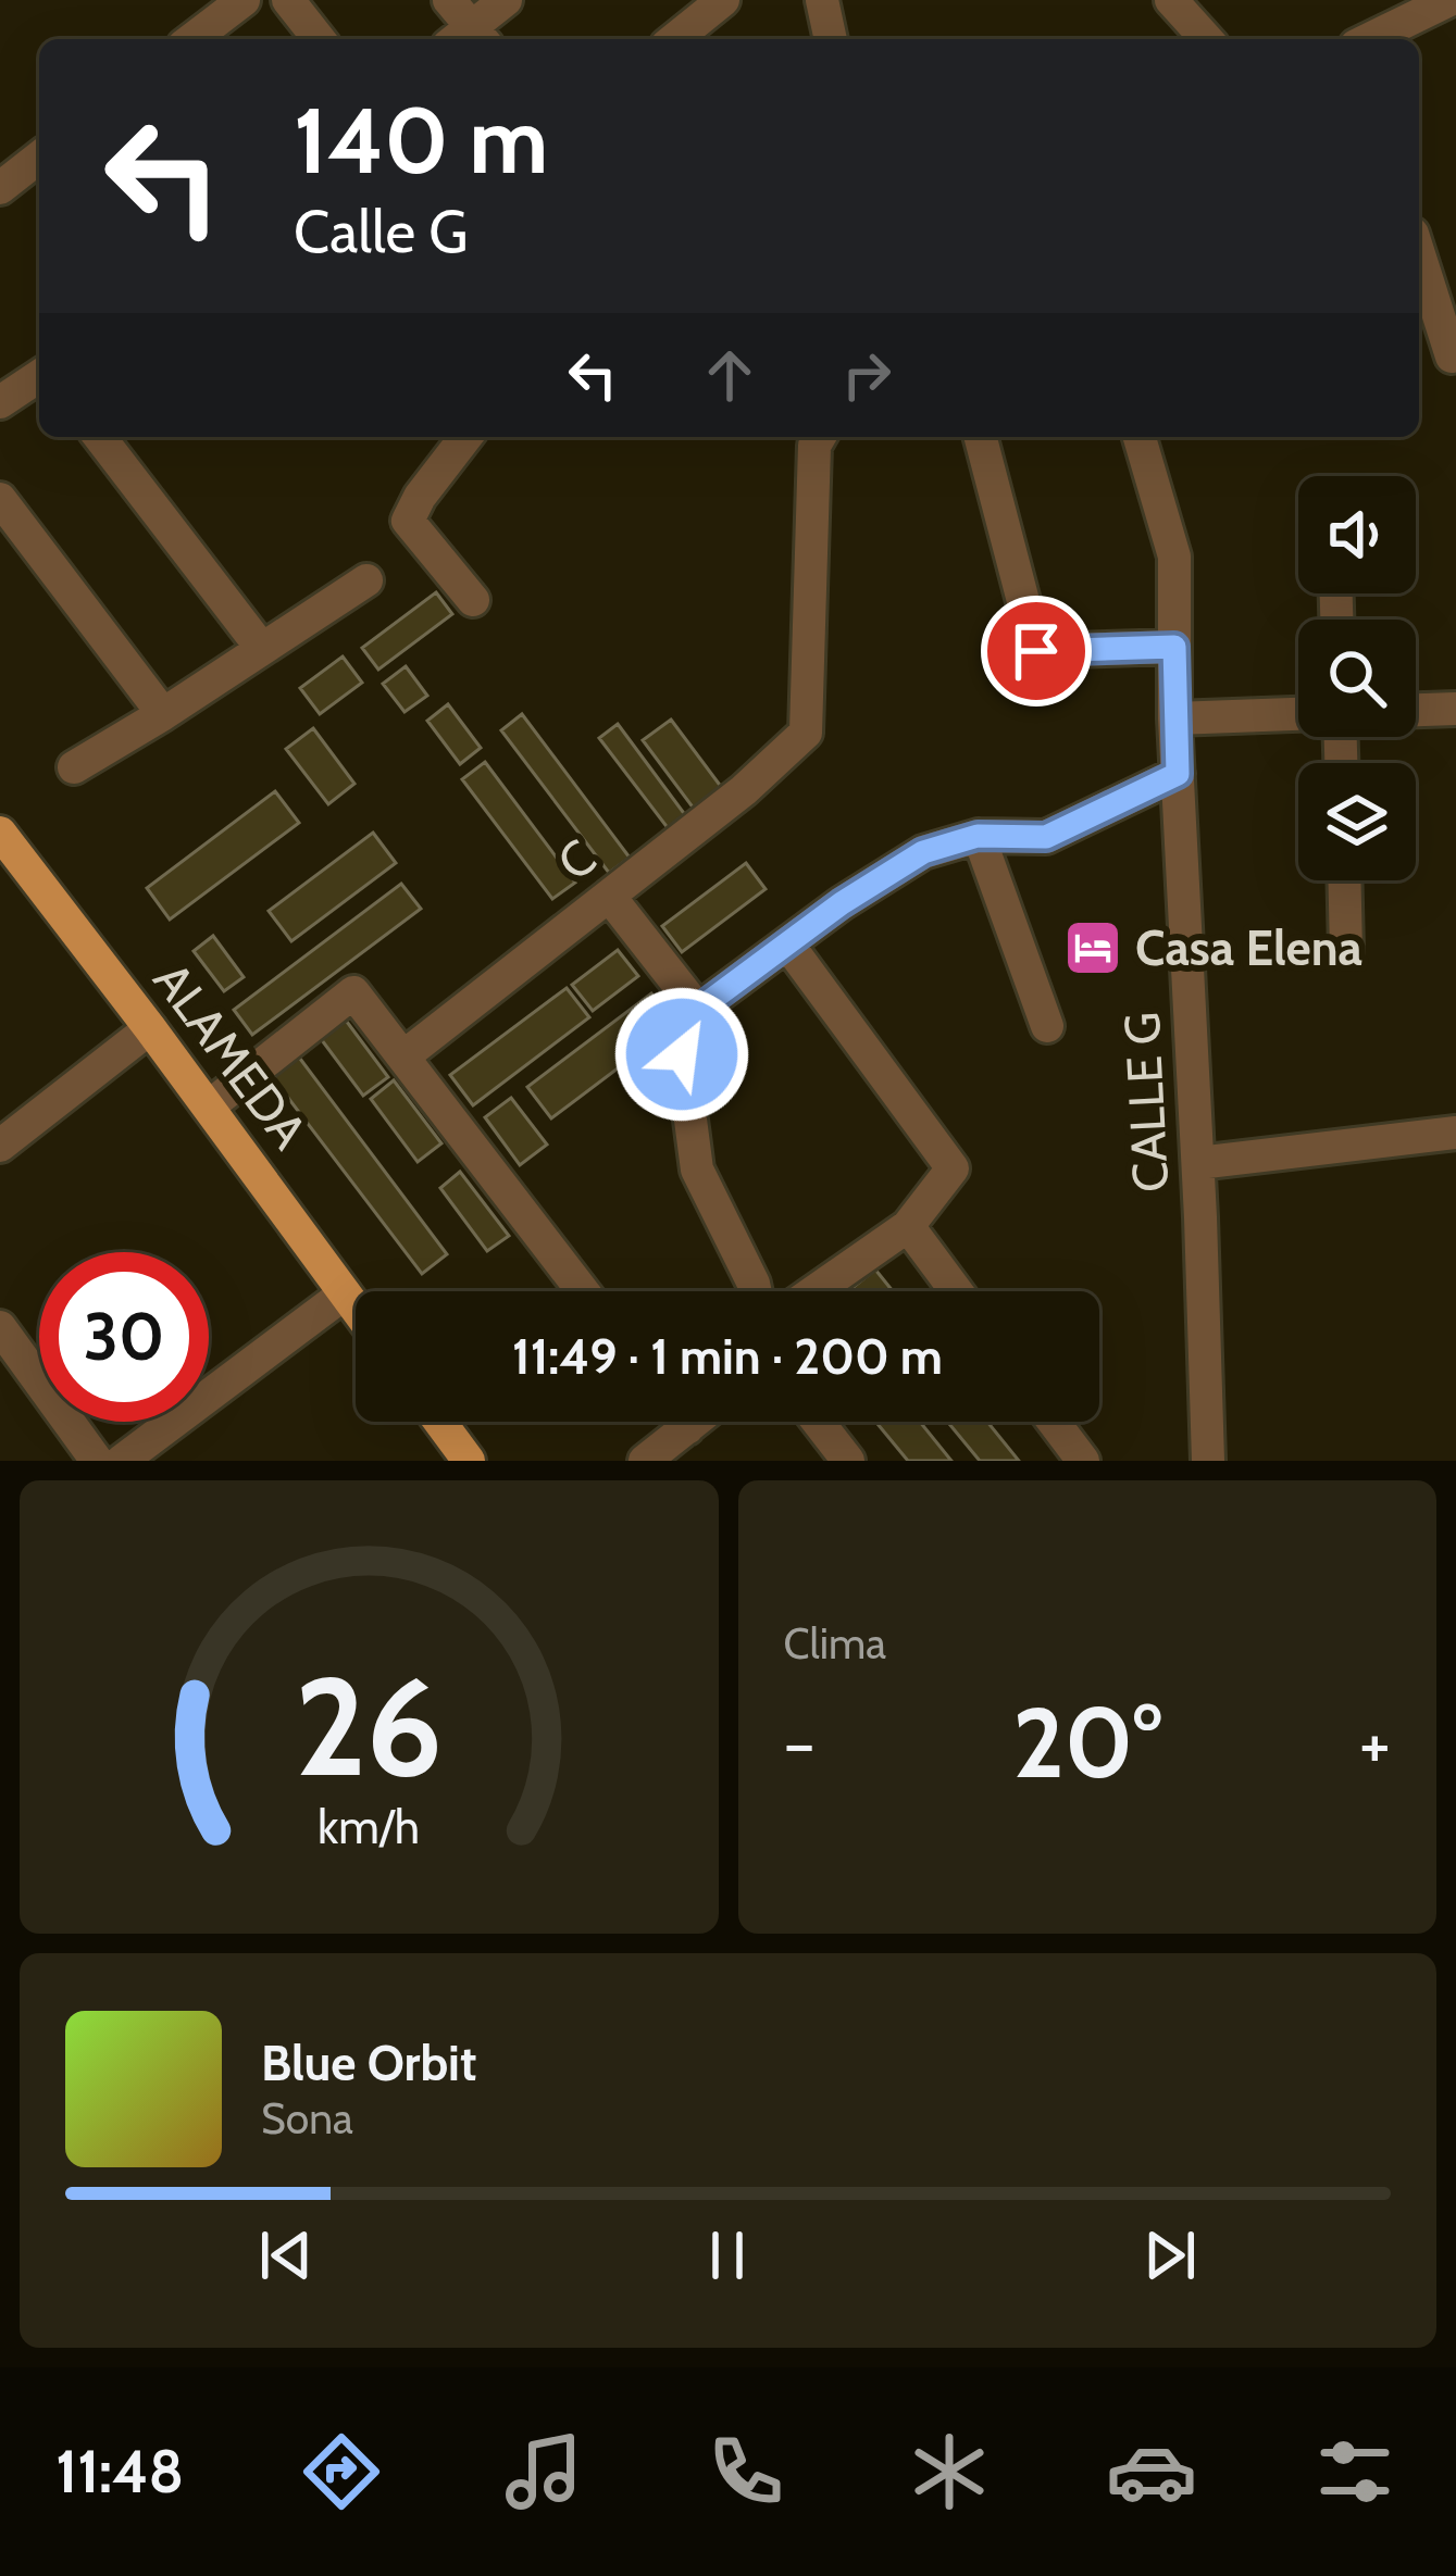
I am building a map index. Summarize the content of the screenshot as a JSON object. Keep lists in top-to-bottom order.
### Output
{
  "streets": {
    "main road": ["ALAMEDA"],
    "street": ["C", "CALLE G"]
  },
  "places": {
    "hotel": ["Casa Elena"]
  },
  "page": {
    "turn": ["140 m", "Calle G"],
    "limit": "30",
    "trip": "11:49 · 1 min · 200 m",
    "tile": "Clima",
    "heat": ["−", "20°", "+"],
    "song": ["Blue Orbit", "Sona"],
    "tabs": "11:48",
    "gauge": ["26", "km/h"]
  }
}
